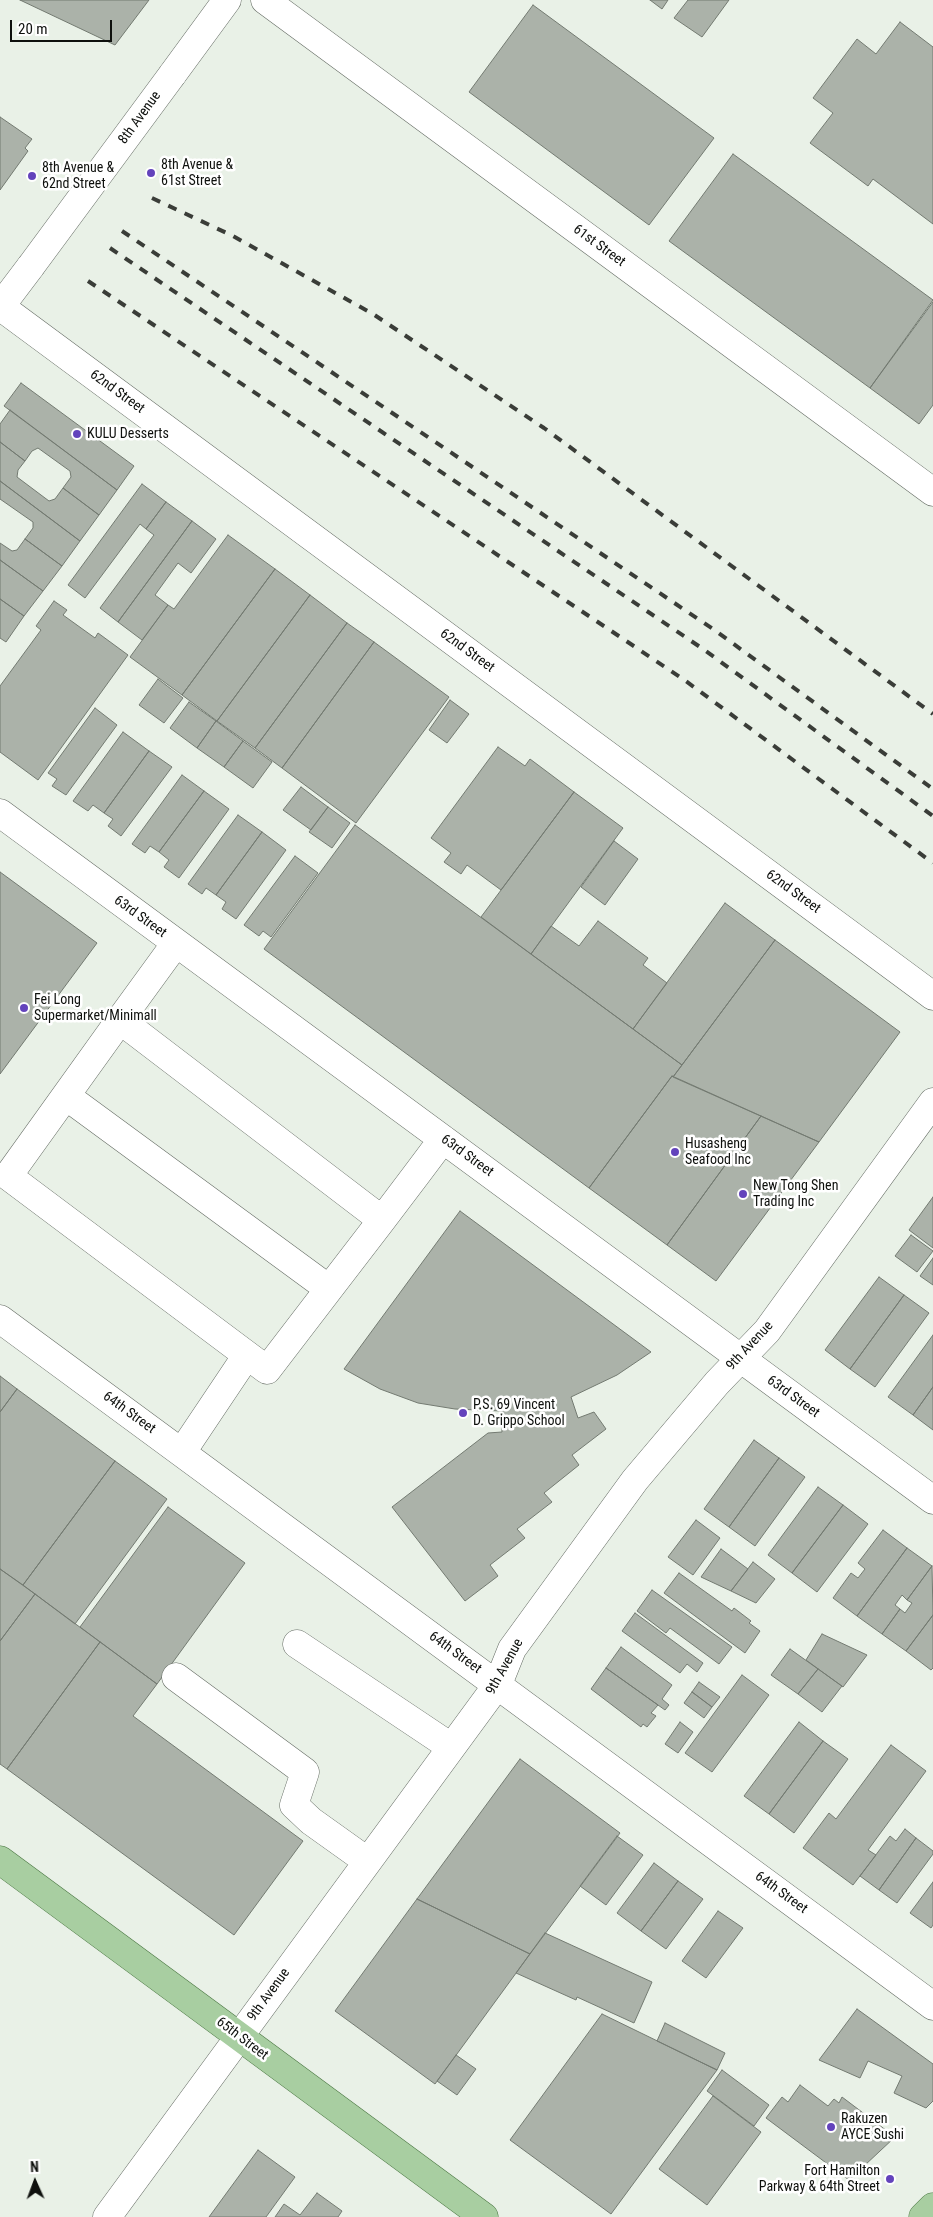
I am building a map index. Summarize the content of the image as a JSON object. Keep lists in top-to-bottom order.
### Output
{
  "streets": {
    "main road": ["65th Street"],
    "street": [
      "8th Avenue",
      "61st Street",
      "62nd Street",
      "63rd Street",
      "9th Avenue",
      "64th Street"
    ]
  },
  "crossings": [
    ["8th Avenue", "62nd Street"],
    ["63rd Street", "9th Avenue"],
    ["9th Avenue", "64th Street"],
    ["9th Avenue", "65th Street"]
  ],
  "places": [
    "8th Avenue & 61st Street",
    "8th Avenue & 62nd Street",
    "KULU Desserts",
    "Fei Long Supermarket/Minimall",
    "Husasheng Seafood Inc",
    "New Tong Shen Trading Inc",
    "P.S. 69 Vincent D. Grippo School",
    "Rakuzen AYCE Sushi",
    "Fort Hamilton Parkway & 64th Street"
  ],
  "scale_bar": "20 m",
  "north": "top"
}
